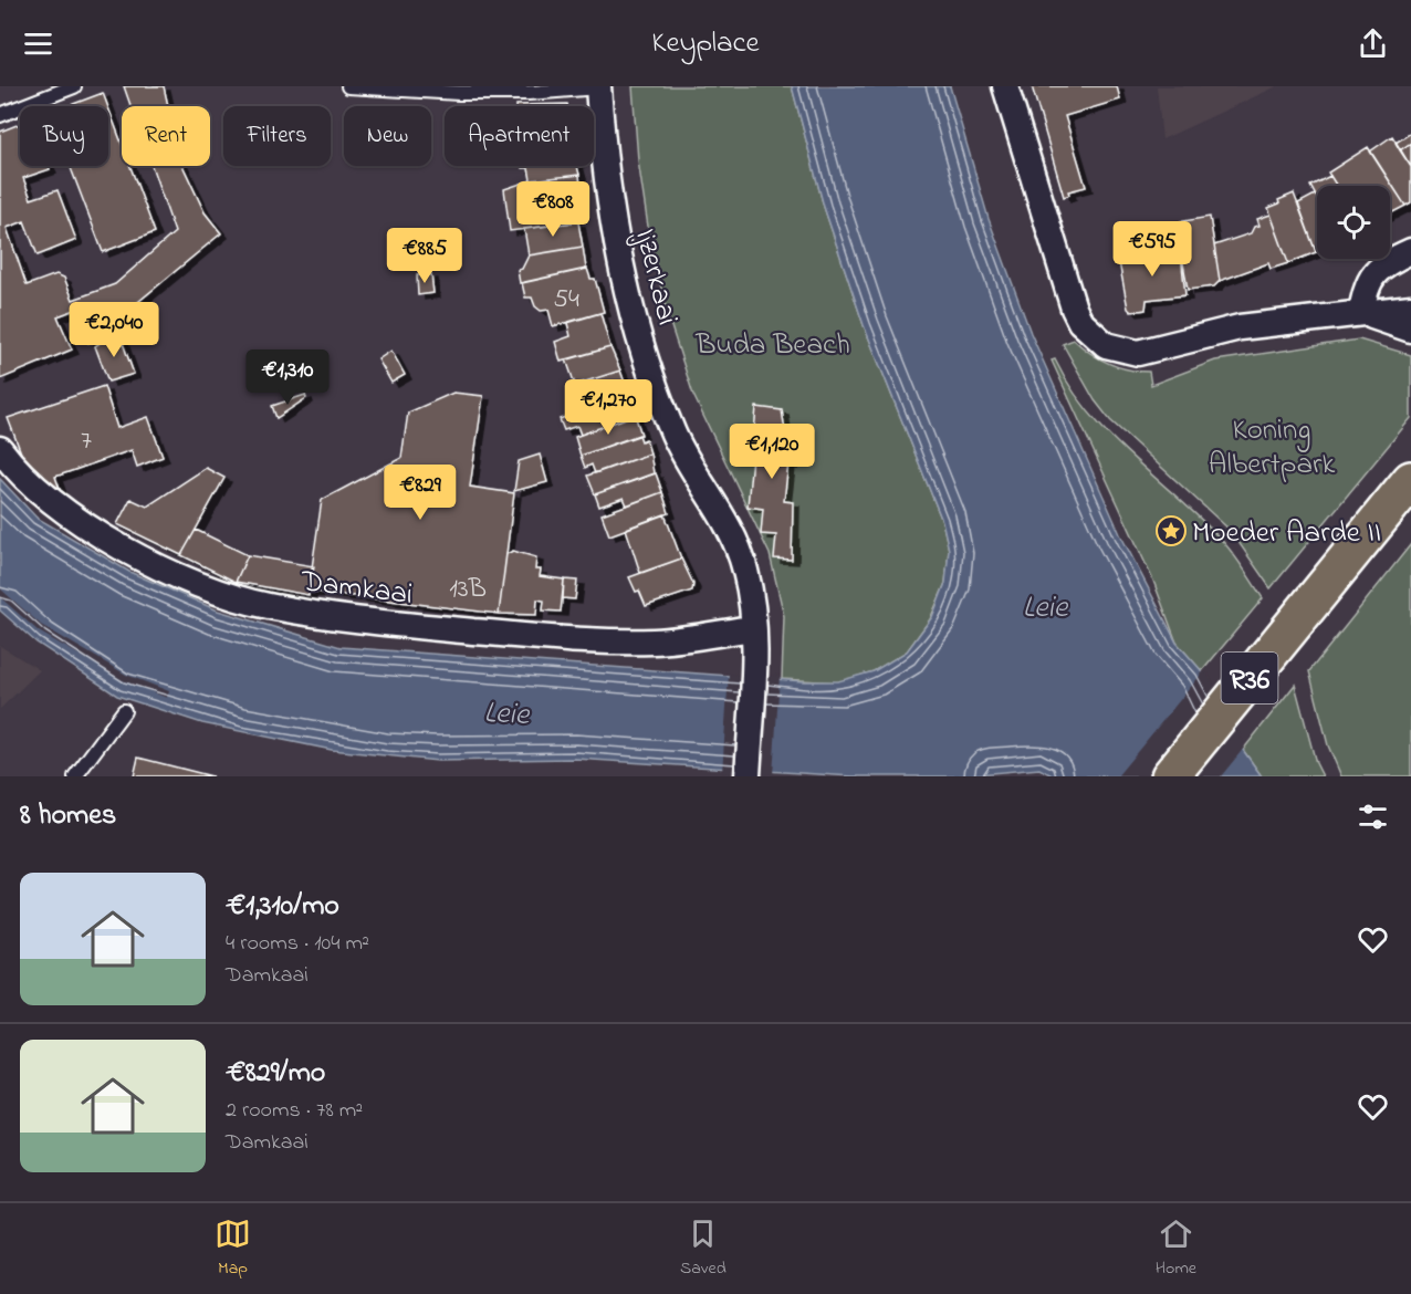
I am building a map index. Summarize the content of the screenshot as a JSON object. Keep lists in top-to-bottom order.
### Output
{
  "streets": {
    "main road": ["R36"],
    "street": ["Ijzerkaai", "Damkaai"]
  },
  "crossings": [
    ["Ijzerkaai", "Damkaai"]
  ],
  "water": ["Leie"],
  "parks": ["Buda Beach", "Koning Albertpark"],
  "places": {
    "place": ["Moeder Aarde II"]
  },
  "house_numbers": ["54", "7", "13B"],
  "page": {
    "header": "Keyplace",
    "chip": [
      "Buy",
      "Rent",
      "Filters",
      "New",
      "Apartment"
    ],
    "price": [
      "€808",
      "€595",
      "€885",
      "€2,040",
      "€1,310",
      "€1,270",
      "€1,120",
      "€829"
    ],
    "heading": "8 homes",
    "list": [
      {
        "name": "€1,310/mo",
        "note": "4 rooms · 104 m² · Damkaai"
      },
      {
        "name": "€829/mo",
        "note": "2 rooms · 78 m² · Damkaai"
      }
    ],
    "tabs": ["Map", "Saved", "Home"]
  }
}
